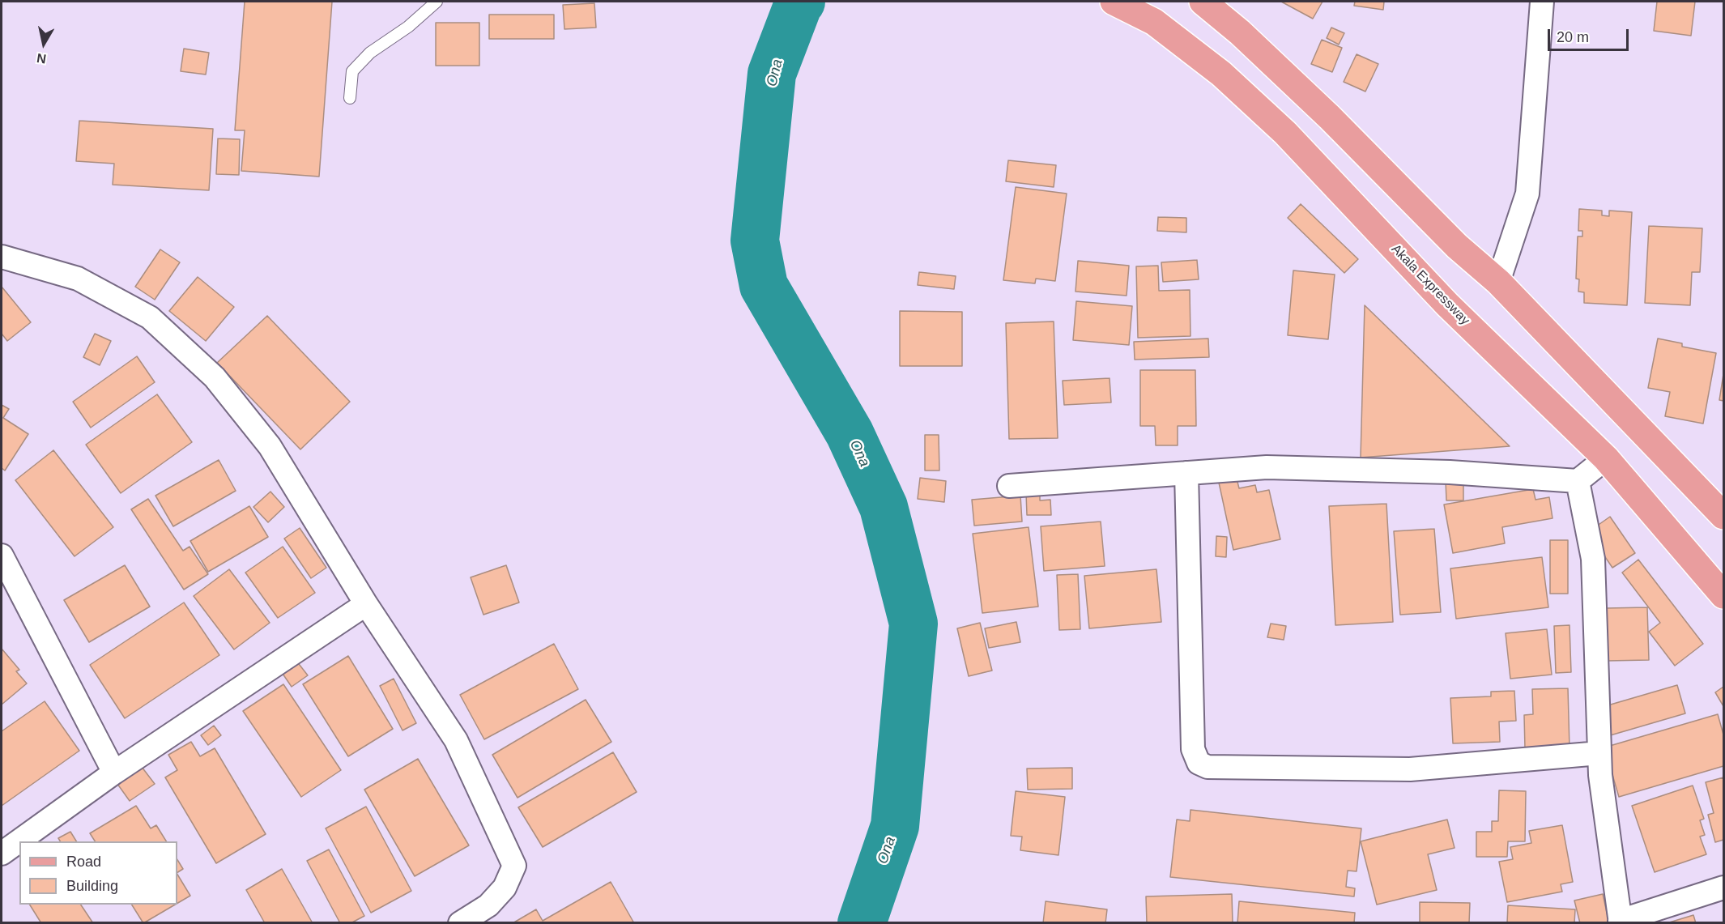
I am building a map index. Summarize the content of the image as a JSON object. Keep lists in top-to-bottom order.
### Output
{
  "streets": {
    "main road": ["Akala Expressway"]
  },
  "water": ["Ona"],
  "legend": ["Road", "Building"],
  "scale_bar": "20 m",
  "north": "bottom"
}
